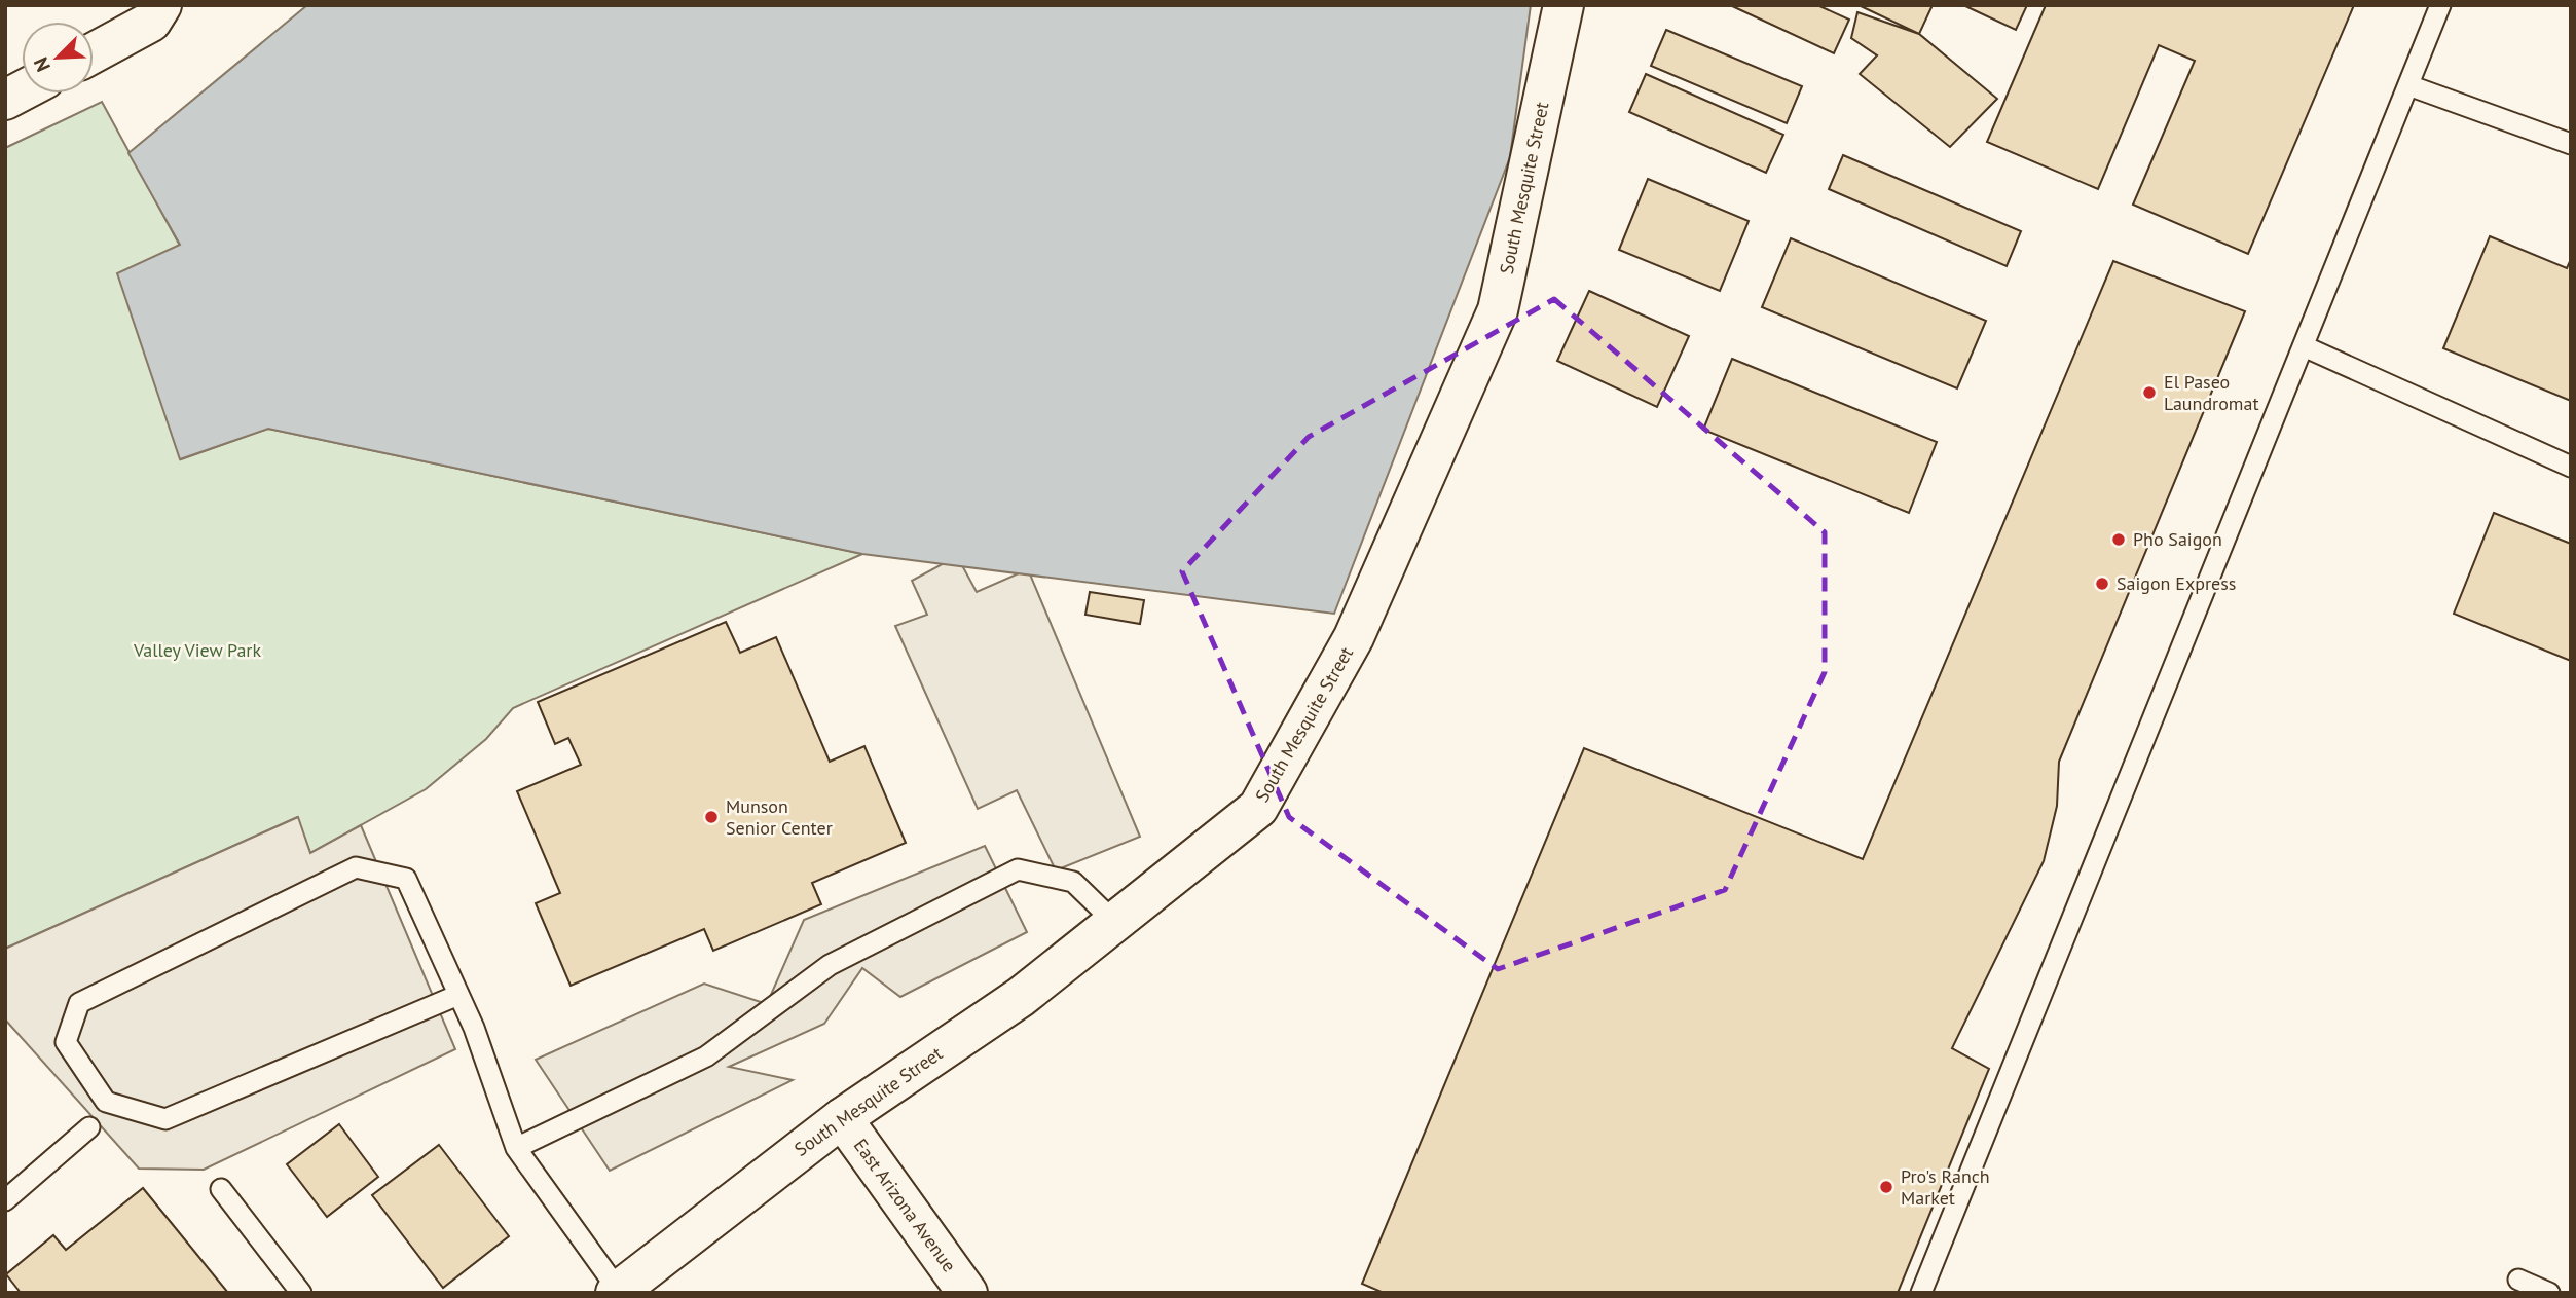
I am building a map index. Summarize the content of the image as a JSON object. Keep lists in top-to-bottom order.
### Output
{
  "streets": {
    "street": ["South Mesquite Street", "East Arizona Avenue"]
  },
  "crossings": [
    ["South Mesquite Street", "East Arizona Avenue"]
  ],
  "parks": ["Valley View Park"],
  "places": [
    "El Paseo Laundromat",
    "Pho Saigon",
    "Saigon Express",
    "Munson Senior Center",
    "Pro's Ranch Market"
  ],
  "north": "bottom left"
}
